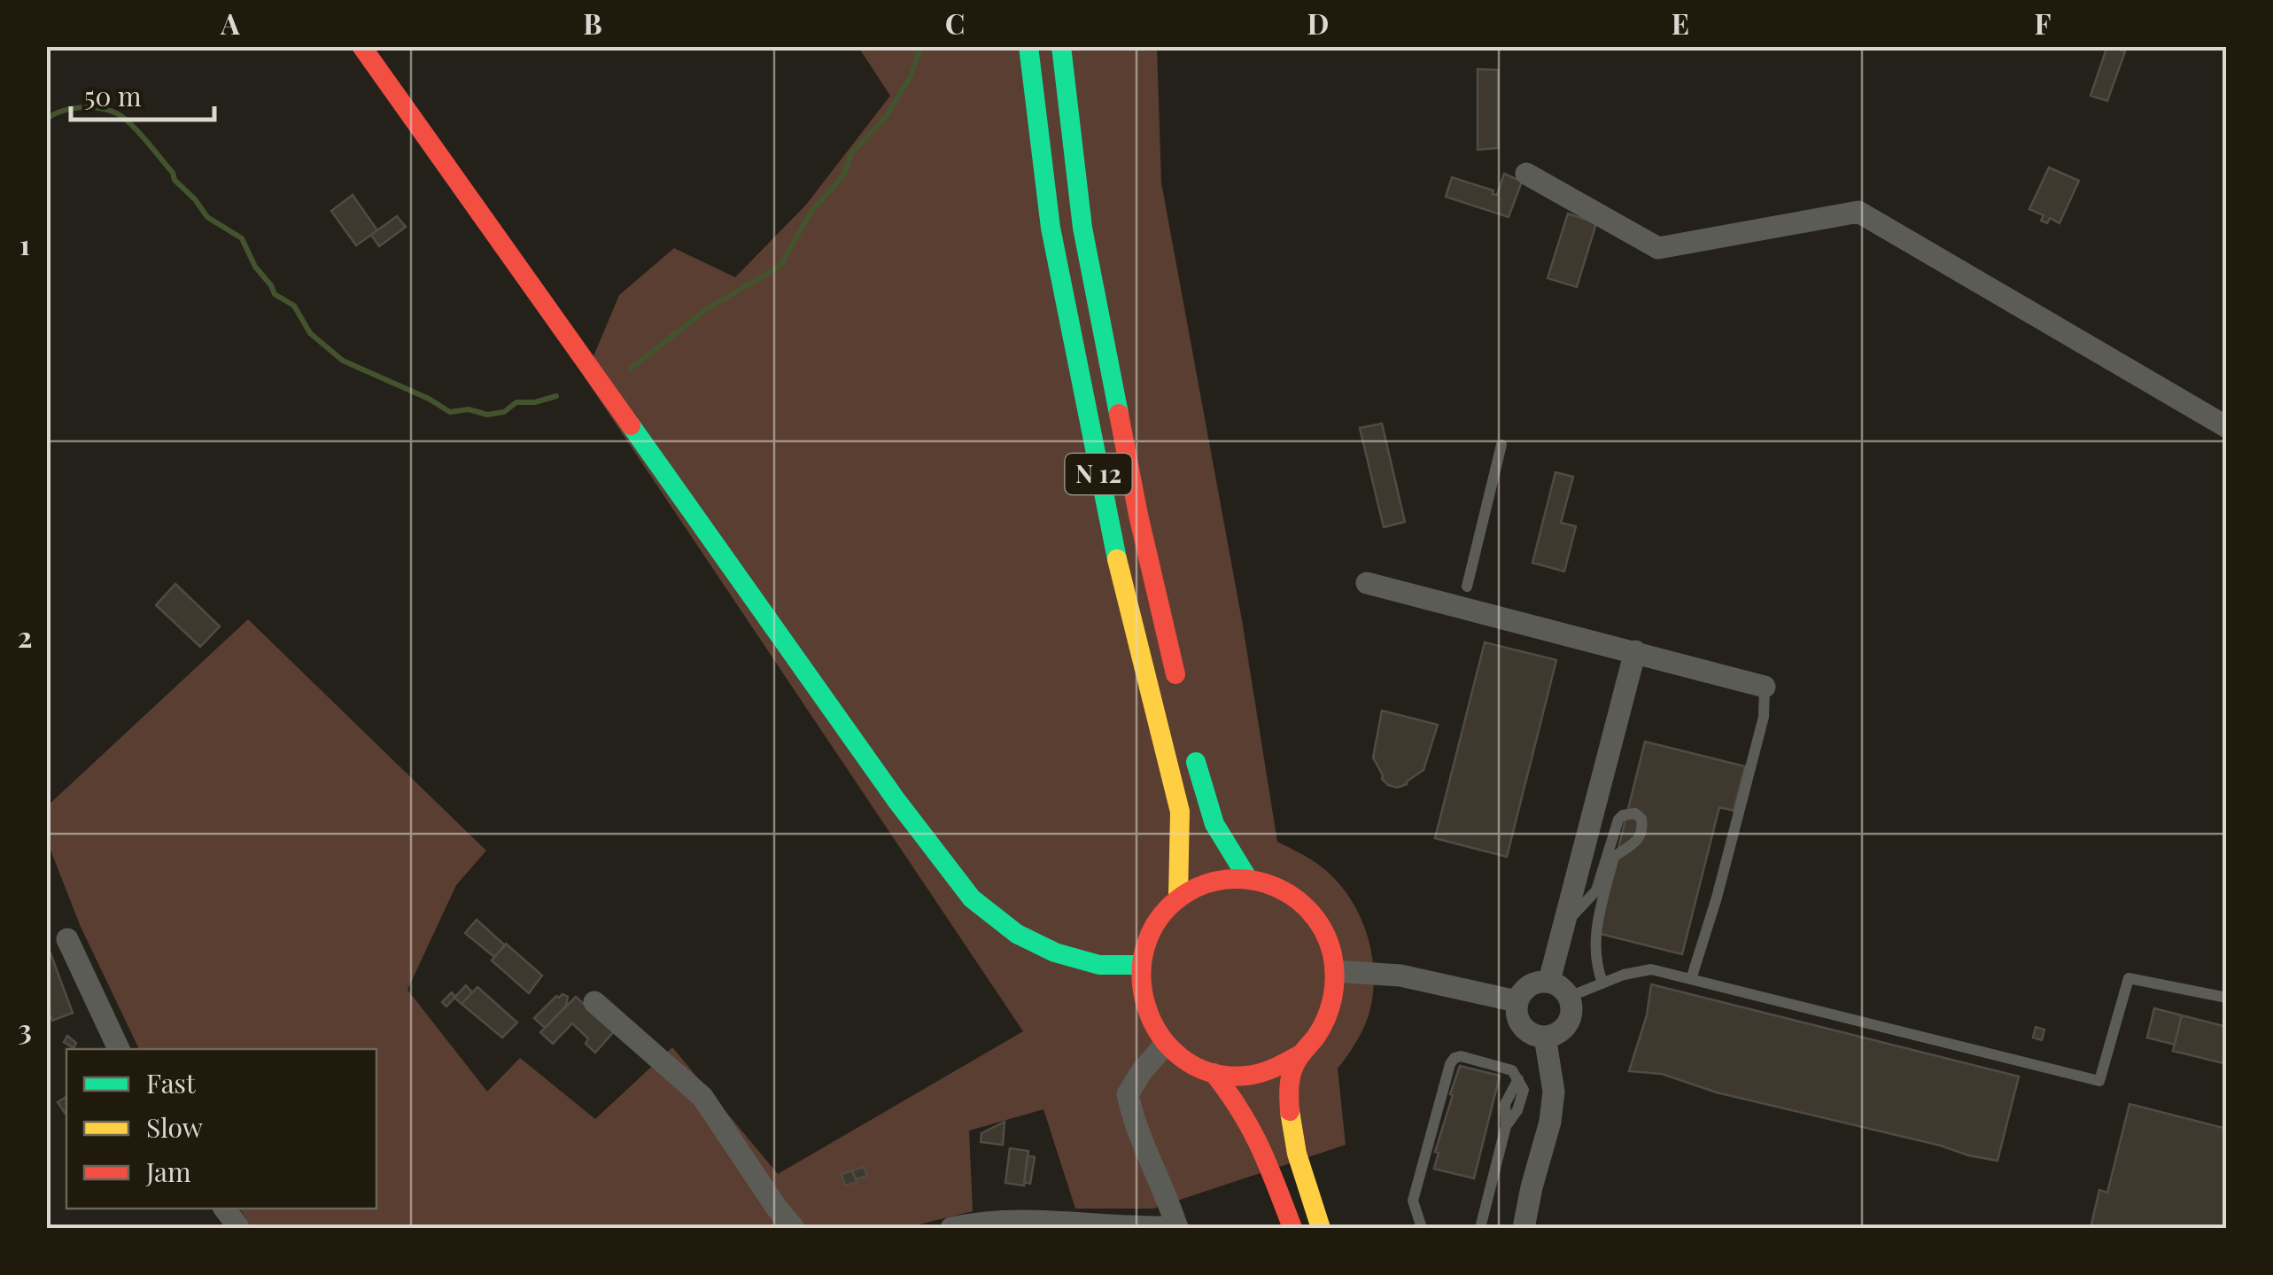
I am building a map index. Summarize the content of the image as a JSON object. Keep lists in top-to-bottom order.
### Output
{
  "streets": {
    "main road": ["N 12"]
  },
  "legend": ["Fast", "Slow", "Jam"],
  "scale_bar": "50 m",
  "grid": {
    "columns": [
      "A",
      "B",
      "C",
      "D",
      "E",
      "F"
    ],
    "rows": ["1", "2", "3"]
  }
}
